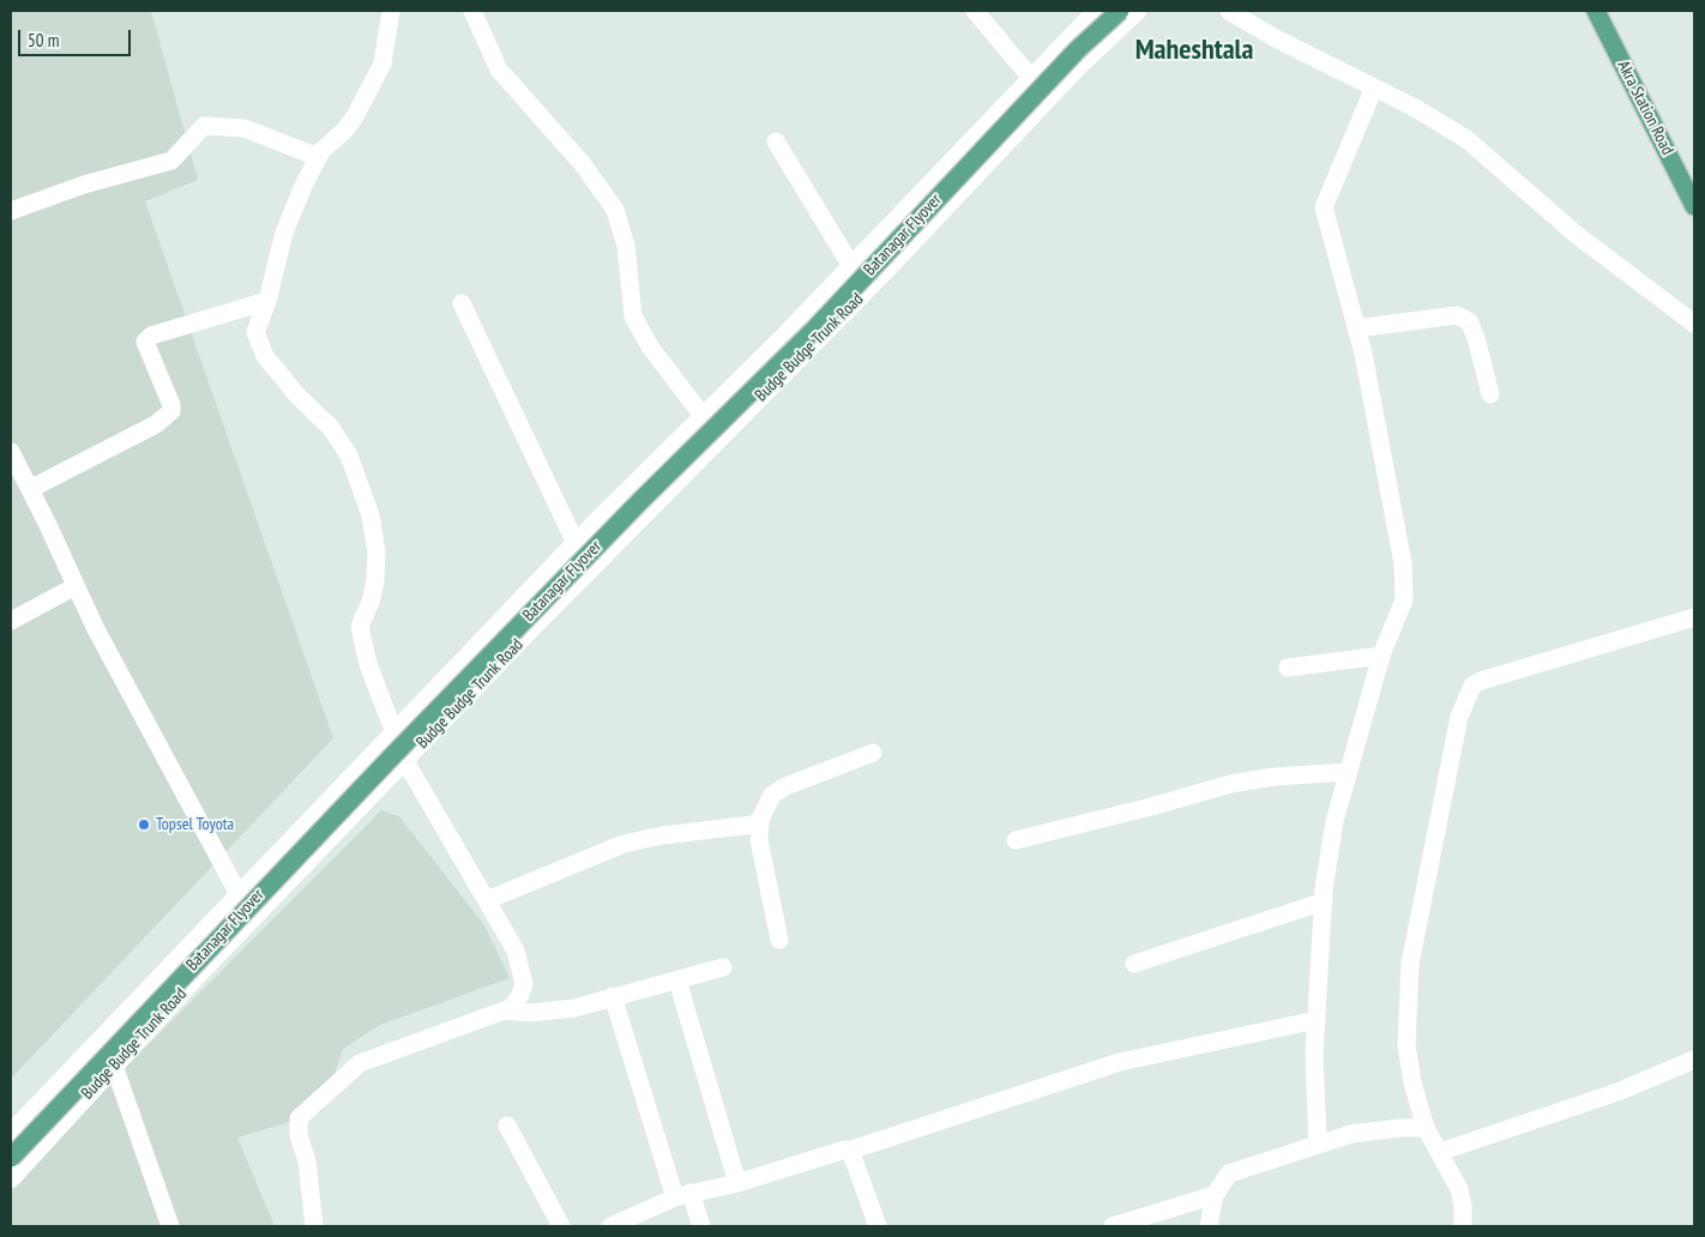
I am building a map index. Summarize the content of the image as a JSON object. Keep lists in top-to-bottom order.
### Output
{
  "streets": {
    "main road": ["Akra Station Road", "Batanagar Flyover"],
    "street": ["Budge Budge Trunk Road"]
  },
  "districts": ["Maheshtala"],
  "places": ["Topsel Toyota"],
  "scale_bar": "50 m"
}
